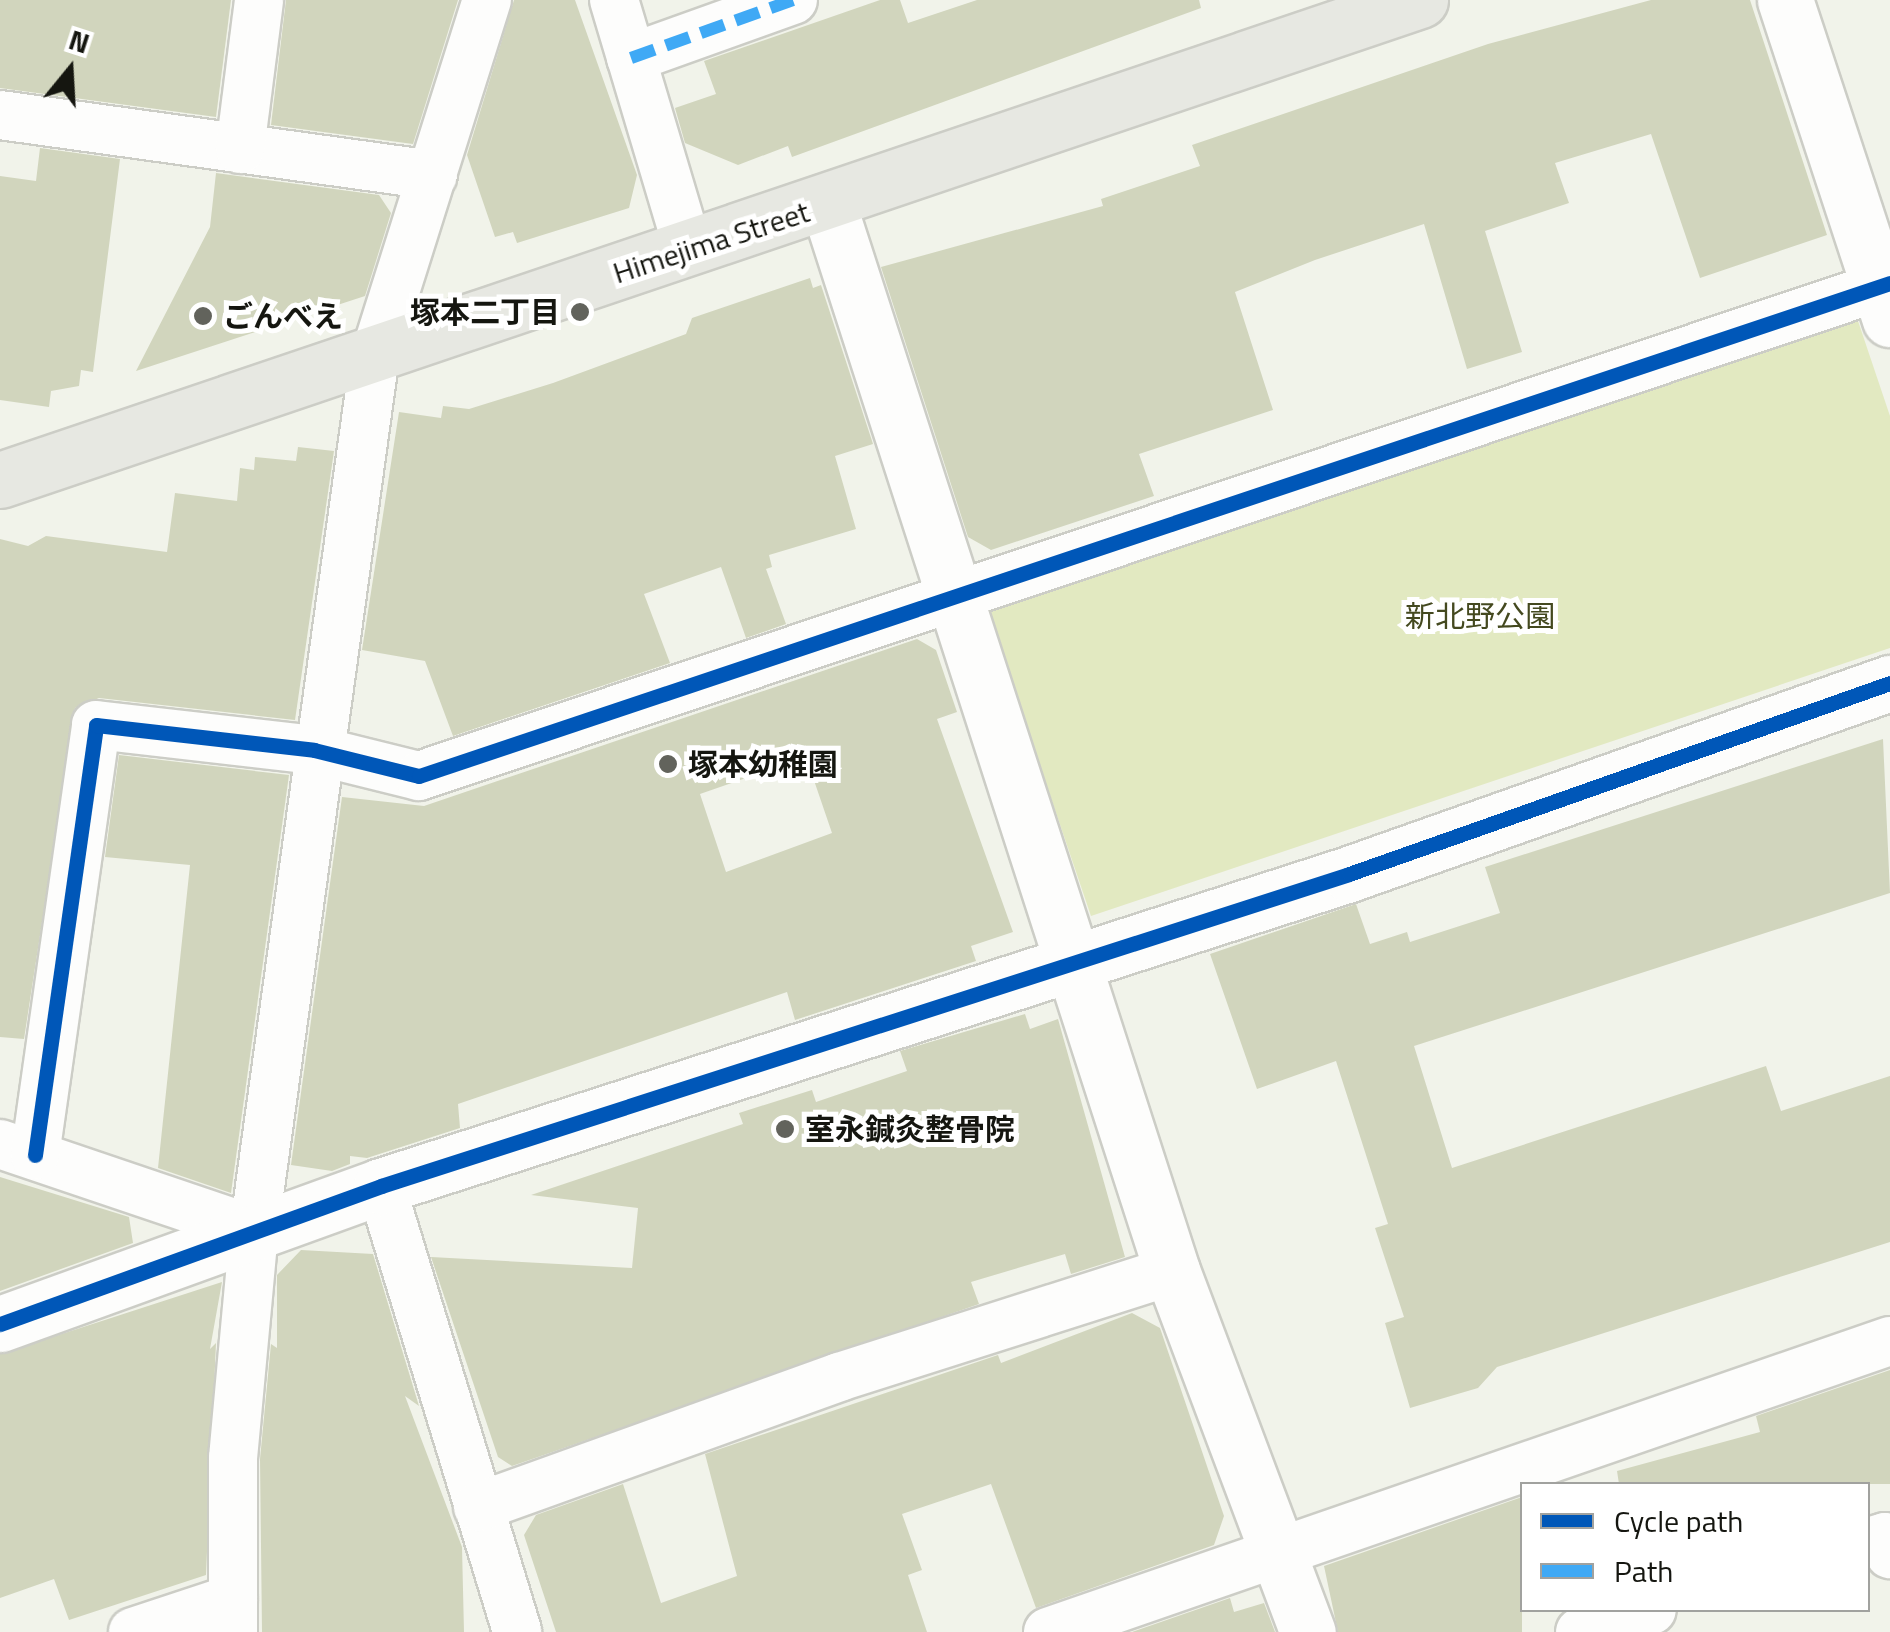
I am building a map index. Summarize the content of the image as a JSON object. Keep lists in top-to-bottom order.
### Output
{
  "streets": {
    "main road": ["Himejima Street"]
  },
  "parks": ["新北野公園"],
  "places": [
    "塚本二丁目",
    "ごんべえ",
    "塚本幼稚園",
    "室永鍼灸整骨院"
  ],
  "legend": ["Cycle path", "Path"],
  "north": "top"
}
